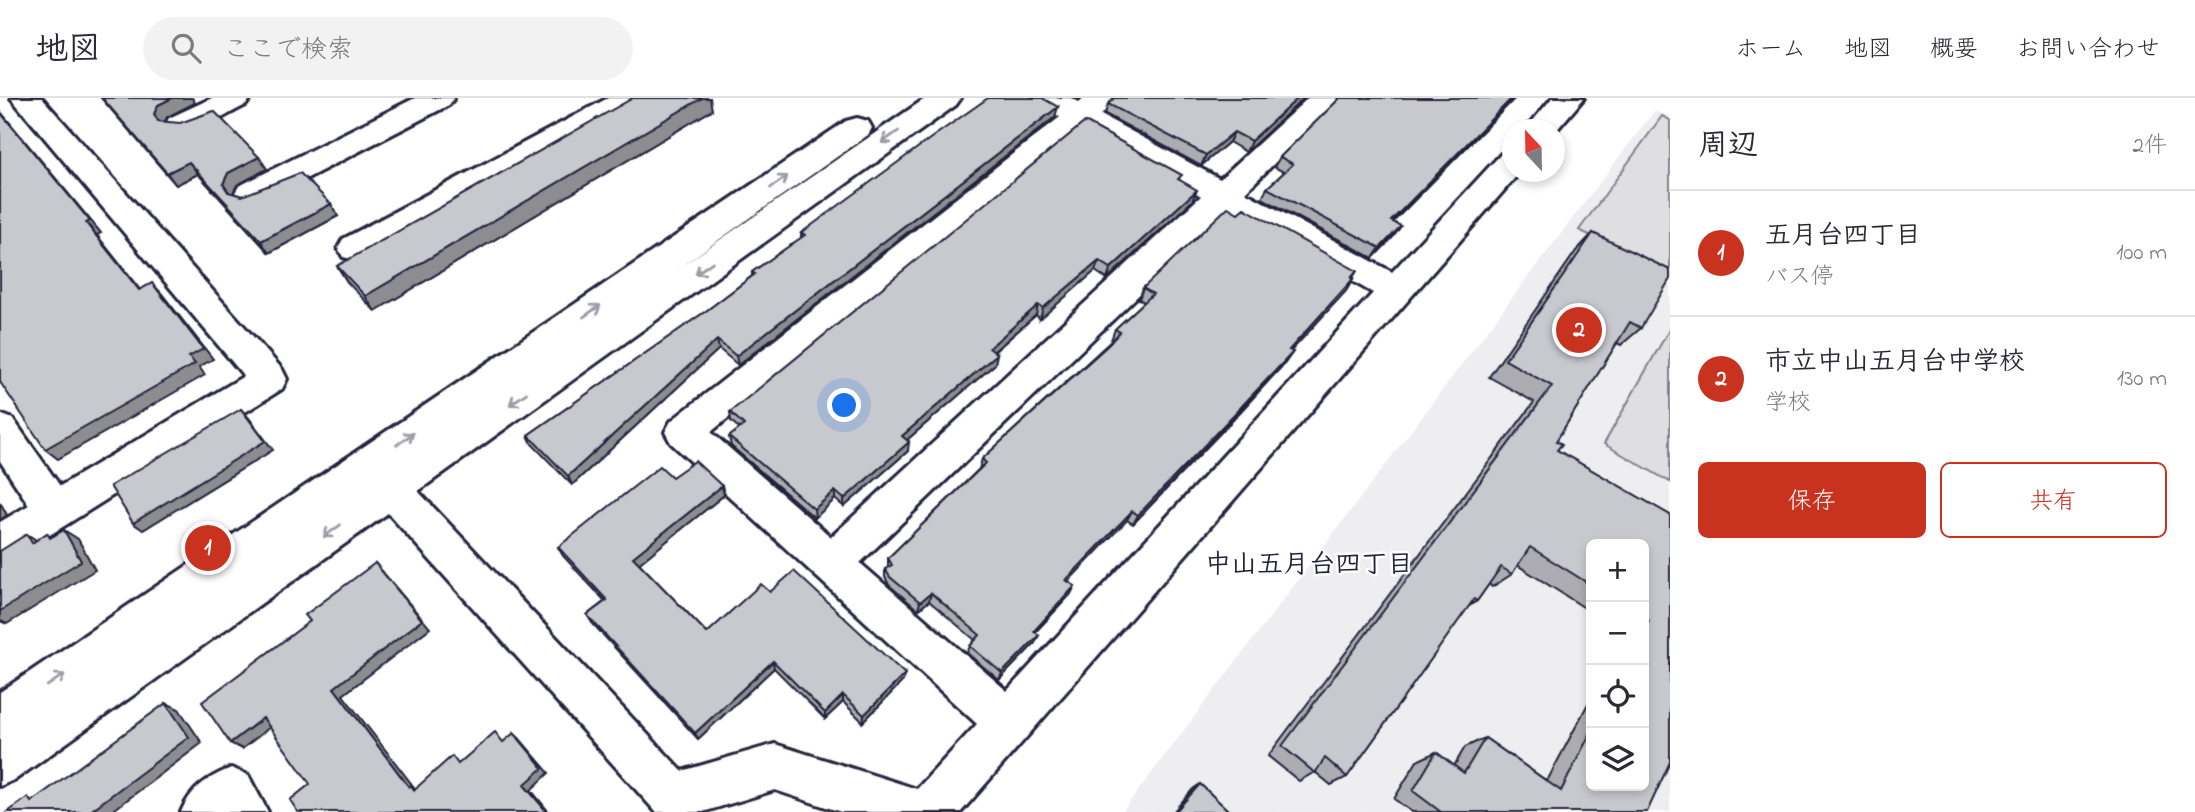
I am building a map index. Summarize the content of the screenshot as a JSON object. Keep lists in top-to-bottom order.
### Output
{
  "districts": ["中山五月台四丁目"],
  "north": "top",
  "page": {
    "header": "地図",
    "search": "ここで検索",
    "nav": [
      "ホーム",
      "地図",
      "概要",
      "お問い合わせ"
    ],
    "heading": ["周辺", "2件"],
    "list": [
      {
        "mark": "1",
        "name": "五月台四丁目",
        "note": "バス停",
        "value": "100 m"
      },
      {
        "mark": "2",
        "name": "市立中山五月台中学校",
        "note": "学校",
        "value": "130 m"
      }
    ],
    "pins": ["2", "1"],
    "buttons": ["保存", "共有"],
    "map_buttons": ["+", "−"]
  }
}
